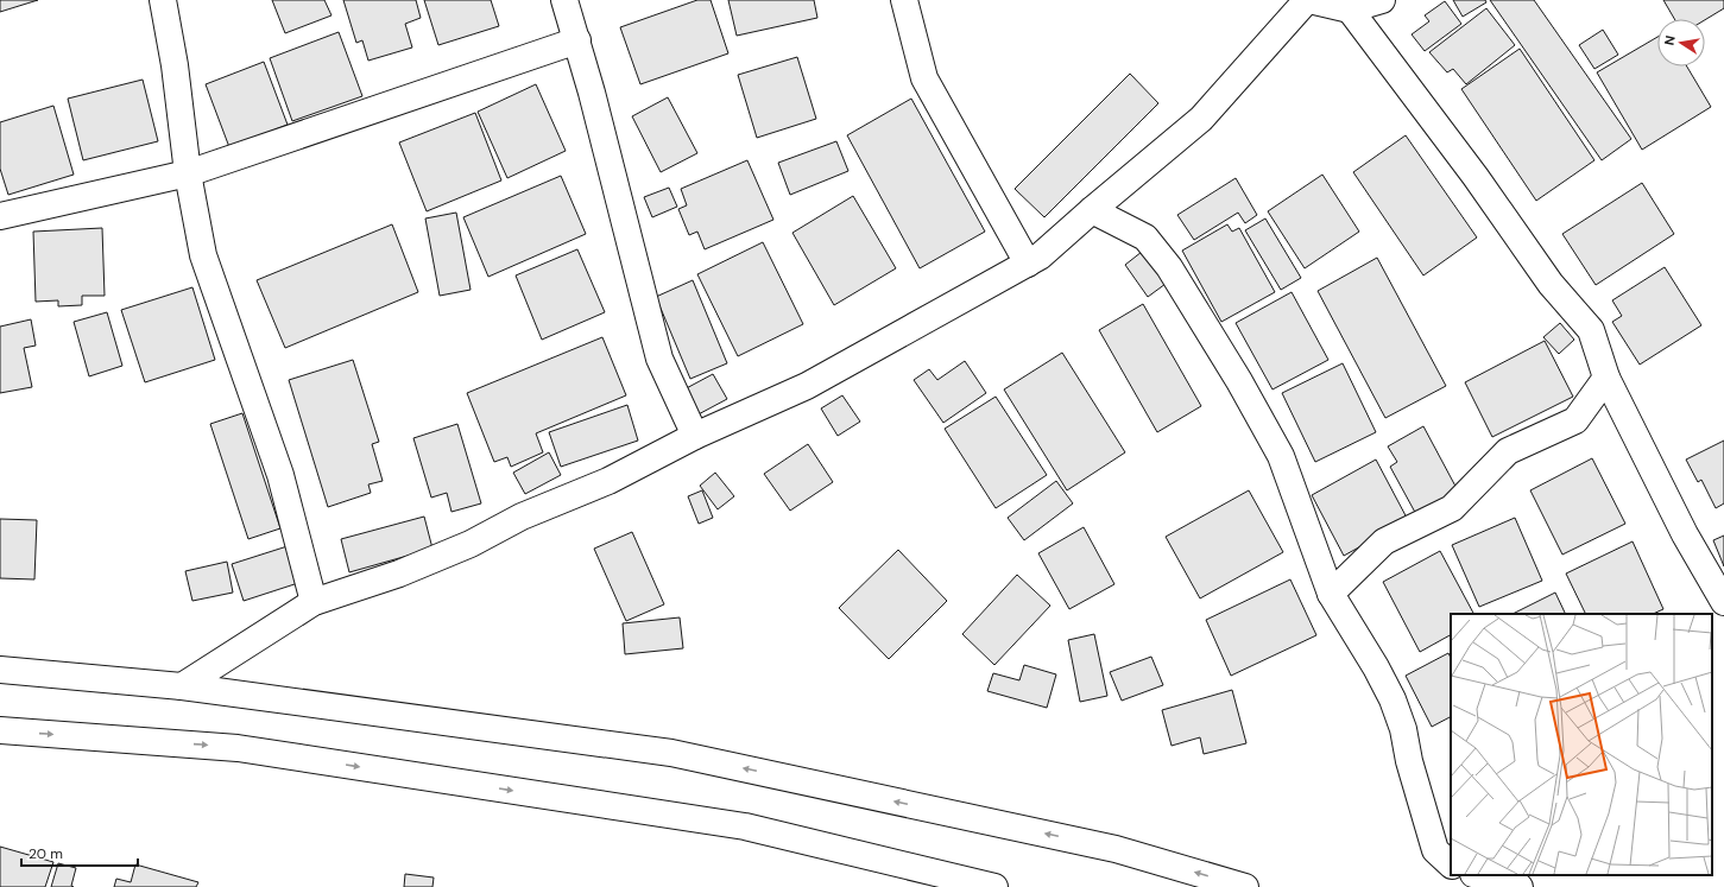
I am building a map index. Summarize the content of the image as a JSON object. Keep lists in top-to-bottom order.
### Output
{
  "scale_bar": "20 m",
  "north": "left"
}
